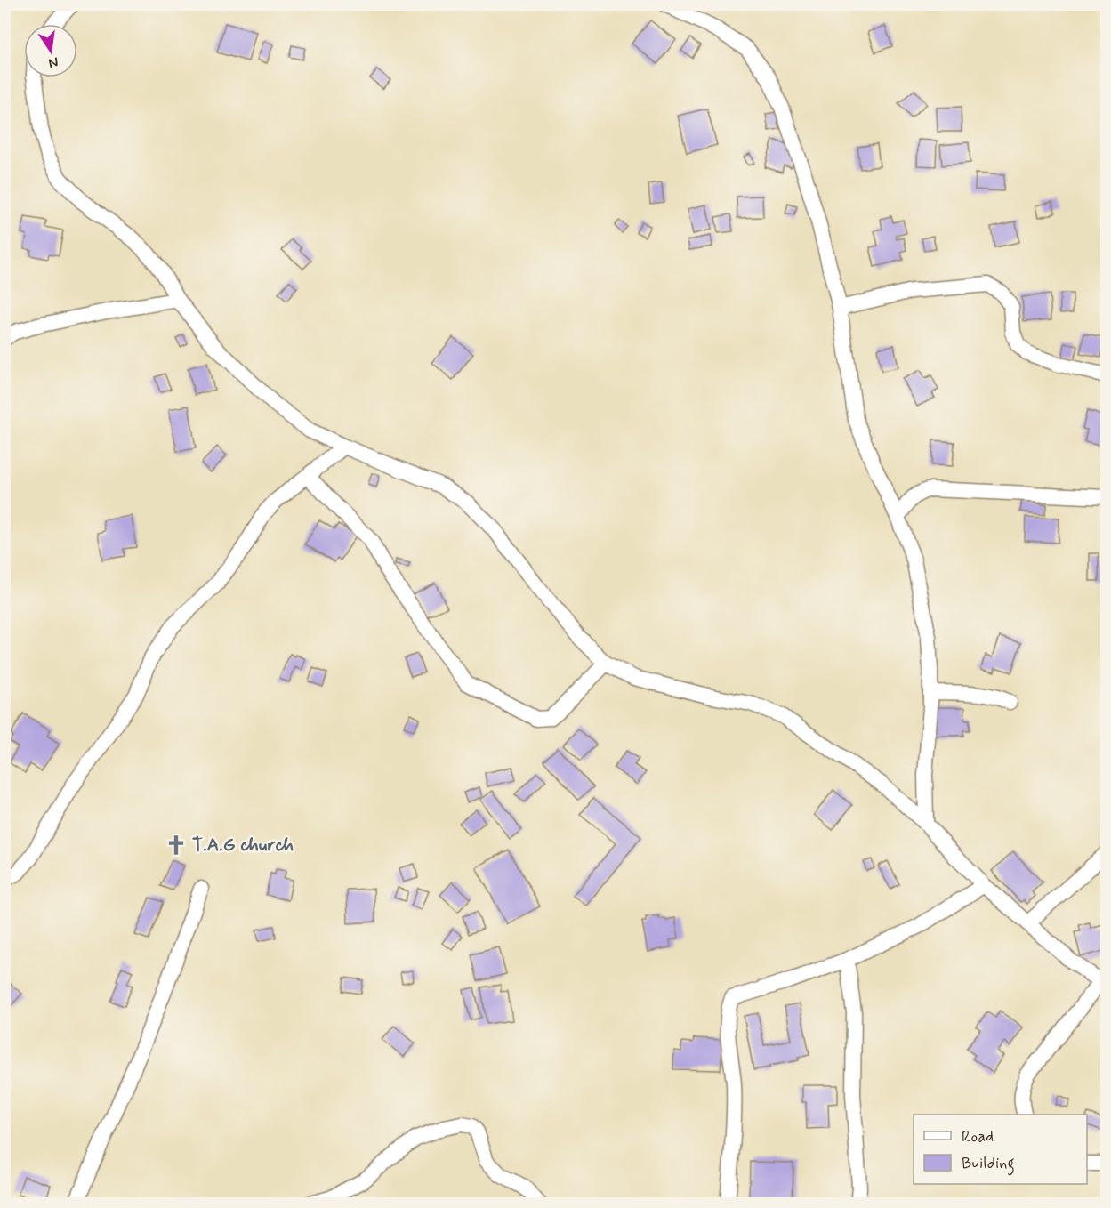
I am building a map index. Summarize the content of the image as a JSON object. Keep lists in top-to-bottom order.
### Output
{
  "places": {
    "church": ["T.A.G church"]
  },
  "legend": ["Road", "Building"],
  "north": "bottom"
}
